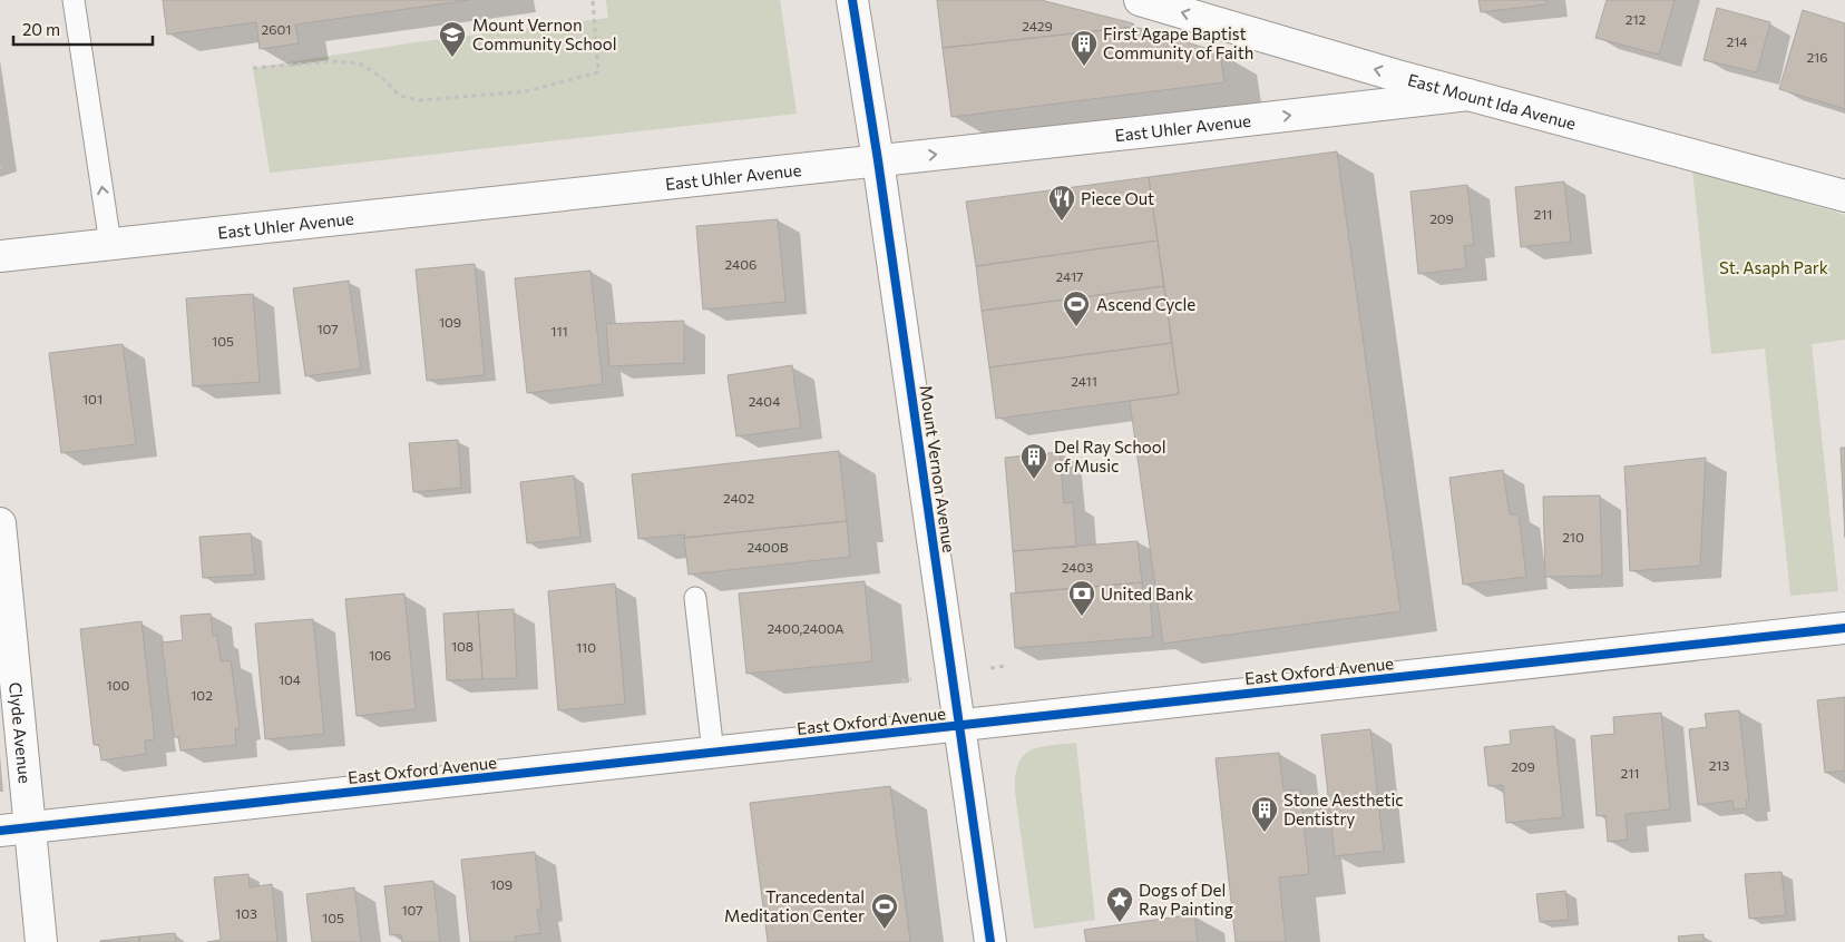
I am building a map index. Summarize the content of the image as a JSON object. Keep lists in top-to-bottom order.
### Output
{
  "streets": {
    "street": [
      "East Mount Ida Avenue",
      "East Uhler Avenue",
      "Mount Vernon Avenue",
      "East Oxford Avenue",
      "Clyde Avenue"
    ]
  },
  "crossings": [
    ["East Mount Ida Avenue", "East Uhler Avenue"],
    ["East Uhler Avenue", "Mount Vernon Avenue"],
    ["Mount Vernon Avenue", "East Oxford Avenue"],
    ["East Oxford Avenue", "Clyde Avenue"]
  ],
  "one_way": ["East Mount Ida Avenue", "East Uhler Avenue"],
  "parks": ["St. Asaph Park"],
  "places": {
    "school or university": ["Mount Vernon Community School"],
    "building": ["First Agape Baptist Community of Faith", "Del Ray School of Music", "Stone Aesthetic Dentistry"],
    "restaurant": ["Piece Out"],
    "sports": ["Ascend Cycle", "Trancedental Meditation Center"],
    "bank": ["United Bank"],
    "place": ["Dogs of Del Ray Painting"]
  },
  "house_numbers": [
    "212",
    "2429",
    "2601",
    "214",
    "216",
    "211",
    "209",
    "2406",
    "2417",
    "109",
    "107",
    "111",
    "105",
    "2411",
    "101",
    "2404",
    "2402",
    "210",
    "2400B",
    "2403",
    "2400,2400A",
    "108",
    "110",
    "106",
    "104",
    "100",
    "102",
    "213",
    "209",
    "211",
    "109",
    "107",
    "103",
    "105"
  ],
  "scale_bar": "20 m"
}
